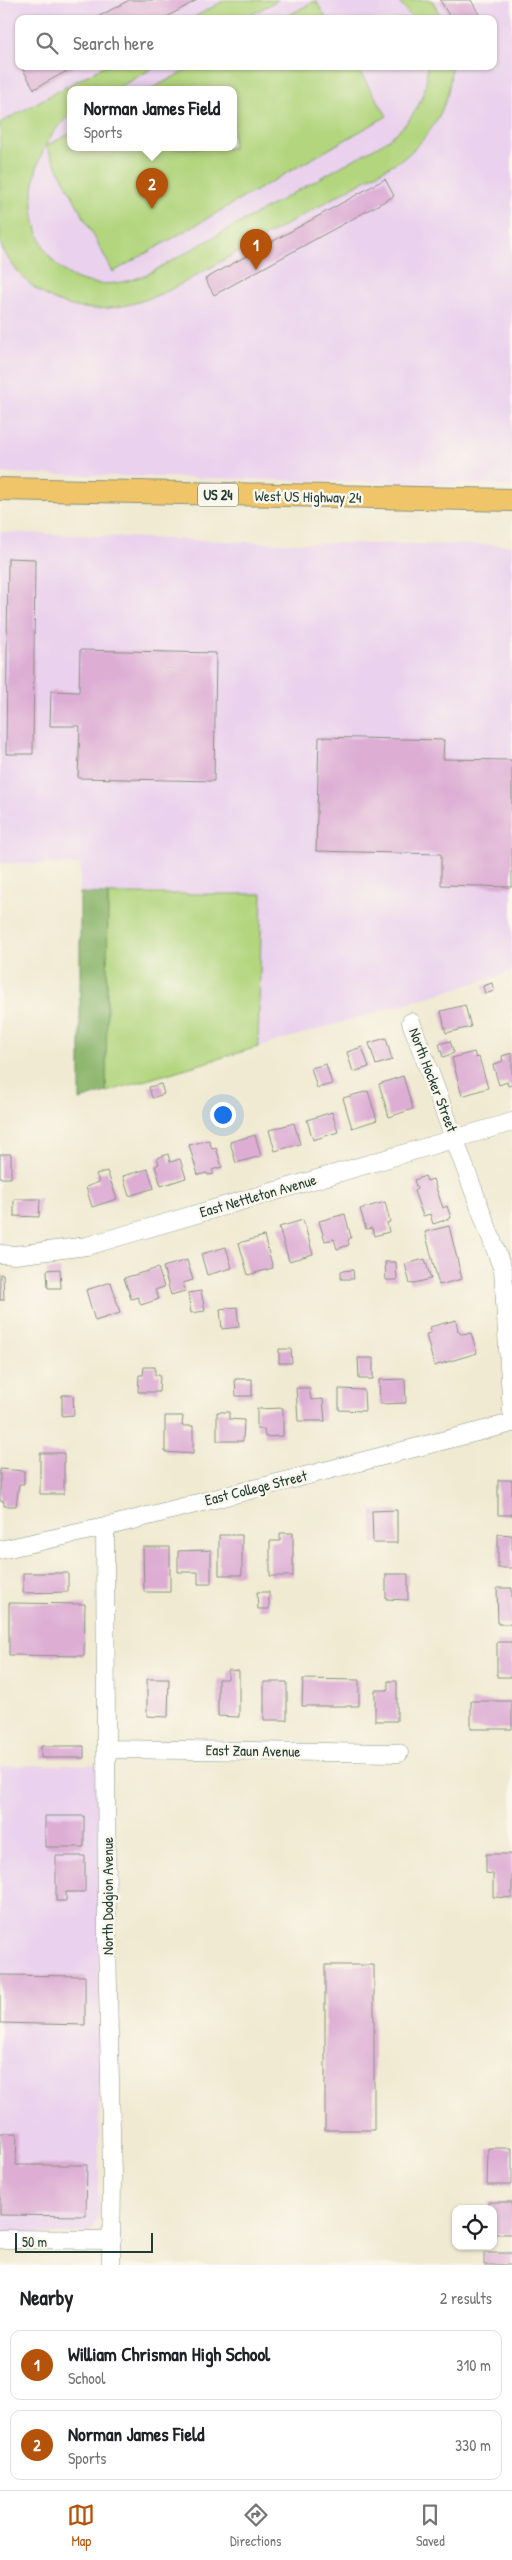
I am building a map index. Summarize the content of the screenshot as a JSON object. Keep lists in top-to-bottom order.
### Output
{
  "streets": {
    "main road": ["US 24", "West US Highway 24"],
    "street": [
      "North Hocker Street",
      "East Nettleton Avenue",
      "East College Street",
      "East Zaun Avenue",
      "North Dodgion Avenue"
    ]
  },
  "crossings": [
    ["North Hocker Street", "East Nettleton Avenue"],
    ["East College Street", "North Dodgion Avenue"],
    ["East Zaun Avenue", "North Dodgion Avenue"]
  ],
  "scale_bar": "50 m",
  "page": {
    "search": "Search here",
    "popup": ["Norman James Field", "Sports"],
    "pins": ["2", "1"],
    "scale": "50 m",
    "heading": ["Nearby", "2 results"],
    "list": [
      {
        "mark": "1",
        "name": "William Chrisman High School",
        "note": "School",
        "value": "310 m"
      },
      {
        "mark": "2",
        "name": "Norman James Field",
        "note": "Sports",
        "value": "330 m"
      }
    ],
    "nav": ["Map", "Directions", "Saved"]
  }
}
